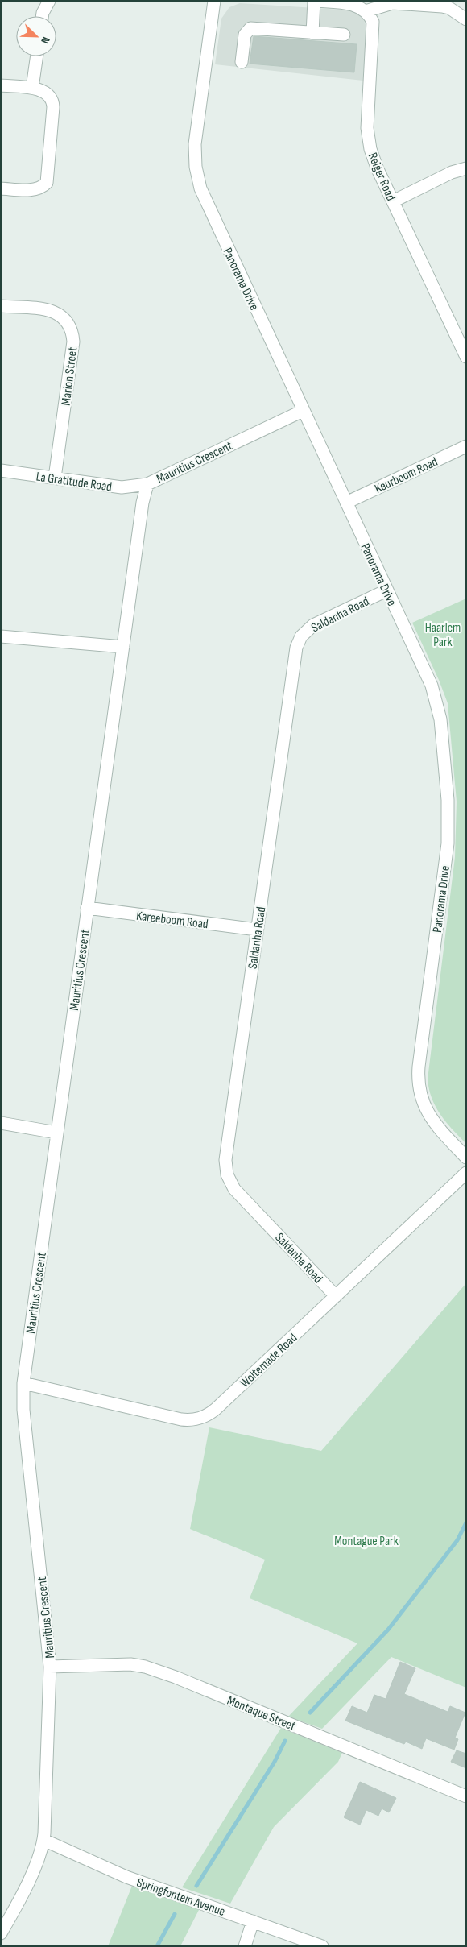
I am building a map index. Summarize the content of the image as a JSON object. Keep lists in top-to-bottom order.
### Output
{
  "streets": {
    "street": [
      "Reiger Road",
      "Panorama Drive",
      "Marion Street",
      "Mauritius Crescent",
      "Keurboom Road",
      "La Gratitude Road",
      "Saldanha Road",
      "Kareeboom Road",
      "Woltemade Road",
      "Montaque Street",
      "Springfontein Avenue"
    ]
  },
  "crossings": [
    ["Panorama Drive", "Mauritius Crescent"],
    ["Panorama Drive", "Keurboom Road"],
    ["Panorama Drive", "Saldanha Road"],
    ["Marion Street", "La Gratitude Road"],
    ["Mauritius Crescent", "La Gratitude Road"],
    ["Mauritius Crescent", "Kareeboom Road"],
    ["Mauritius Crescent", "Woltemade Road"],
    ["Mauritius Crescent", "Montaque Street"],
    ["Mauritius Crescent", "Springfontein Avenue"],
    ["Saldanha Road", "Kareeboom Road"],
    ["Saldanha Road", "Woltemade Road"]
  ],
  "parks": ["Haarlem Park", "Montague Park"],
  "north": "bottom right"
}
